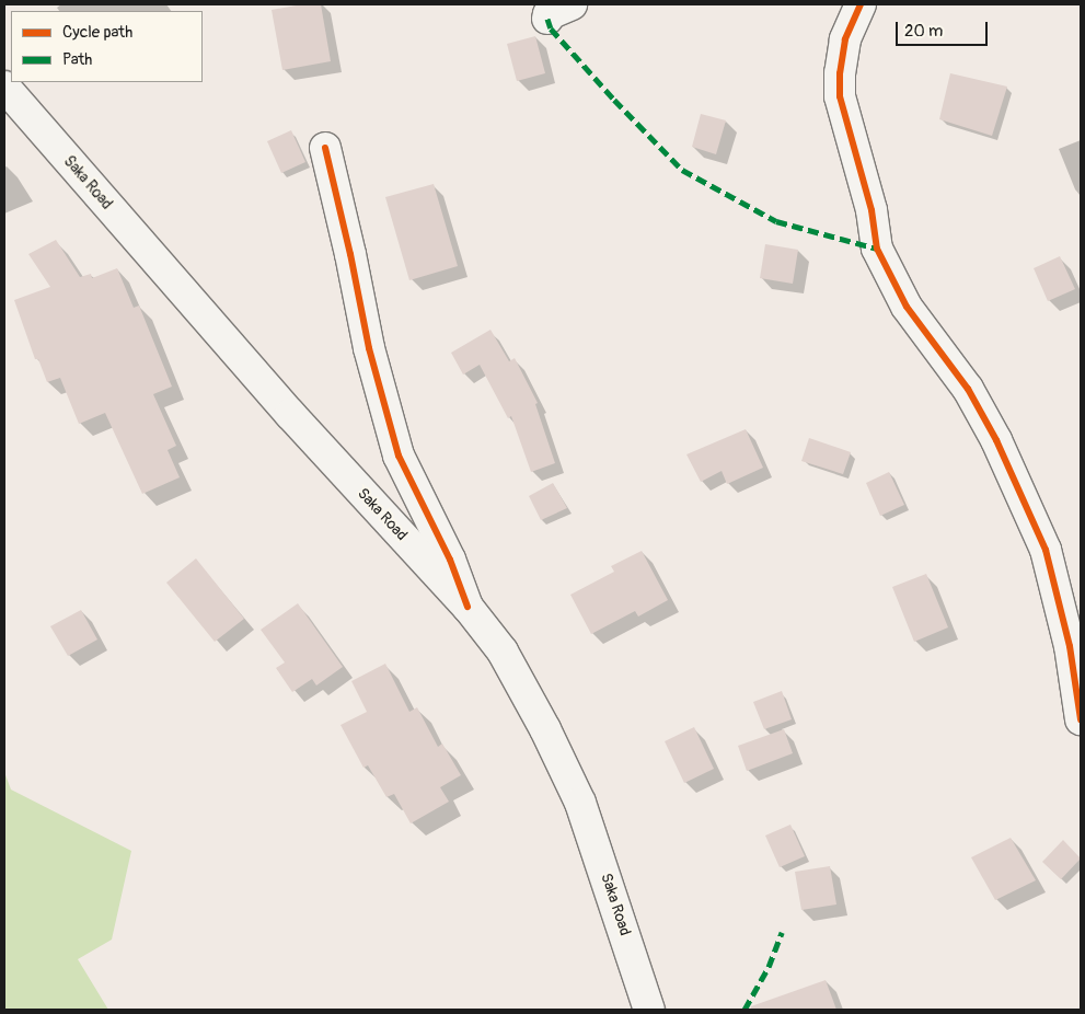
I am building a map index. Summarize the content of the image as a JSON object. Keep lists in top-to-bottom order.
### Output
{
  "streets": {
    "street": ["Saka Road"]
  },
  "legend": ["Cycle path", "Path"],
  "scale_bar": "20 m"
}
